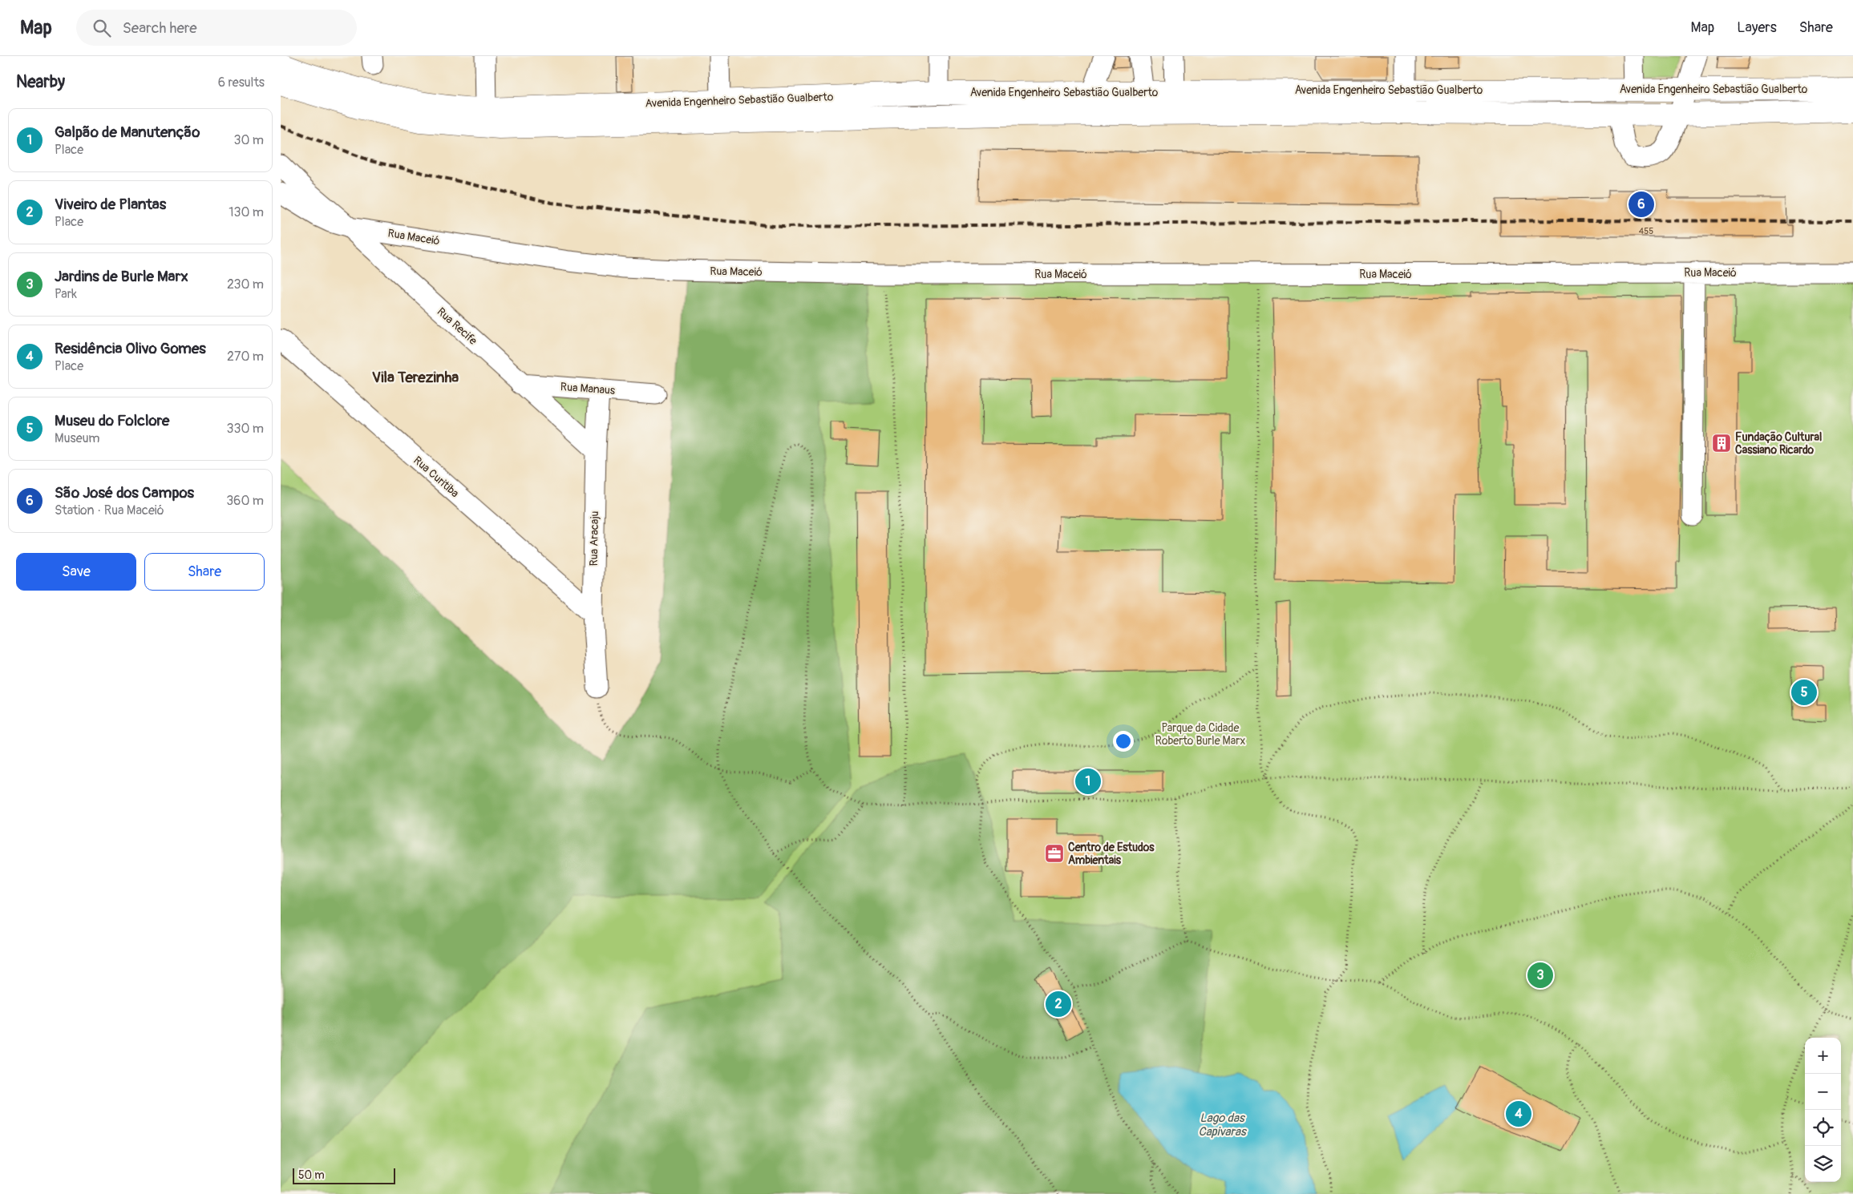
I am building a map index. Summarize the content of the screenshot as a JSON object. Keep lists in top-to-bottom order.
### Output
{
  "streets": {
    "main road": ["Avenida Engenheiro Sebastião Gualberto"],
    "street": [
      "Rua Maceió",
      "Rua Recife",
      "Rua Manaus",
      "Rua Curitiba",
      "Rua Aracaju"
    ]
  },
  "crossings": [
    ["Rua Maceió", "Rua Recife"],
    ["Rua Recife", "Rua Manaus"],
    ["Rua Recife", "Rua Aracaju"],
    ["Rua Manaus", "Rua Aracaju"],
    ["Rua Curitiba", "Rua Aracaju"]
  ],
  "districts": ["Vila Terezinha"],
  "water": ["Lago das Capivaras"],
  "parks": ["Parque da Cidade Roberto Burle Marx"],
  "places": {
    "building": ["Fundação Cultural Cassiano Ricardo"],
    "office": ["Centro de Estudos Ambientais"]
  },
  "house_numbers": ["455"],
  "scale_bar": "50 m",
  "page": {
    "header": "Map",
    "search": "Search here",
    "nav": ["Map", "Layers", "Share"],
    "heading": ["Nearby", "6 results"],
    "list": [
      {
        "mark": "1",
        "name": "Galpão de Manutenção",
        "note": "Place",
        "value": "30 m"
      },
      {
        "mark": "2",
        "name": "Viveiro de Plantas",
        "note": "Place",
        "value": "130 m"
      },
      {
        "mark": "3",
        "name": "Jardins de Burle Marx",
        "note": "Park",
        "value": "230 m"
      },
      {
        "mark": "4",
        "name": "Residência Olivo Gomes",
        "note": "Place",
        "value": "270 m"
      },
      {
        "mark": "5",
        "name": "Museu do Folclore",
        "note": "Museum",
        "value": "330 m"
      },
      {
        "mark": "6",
        "name": "São José dos Campos",
        "note": "Station · Rua Maceió",
        "value": "360 m"
      }
    ],
    "pins": [
      "6",
      "5",
      "1",
      "3",
      "2",
      "4"
    ],
    "buttons": ["Save", "Share"],
    "map_buttons": ["+", "−"],
    "scale": "50 m"
  }
}
